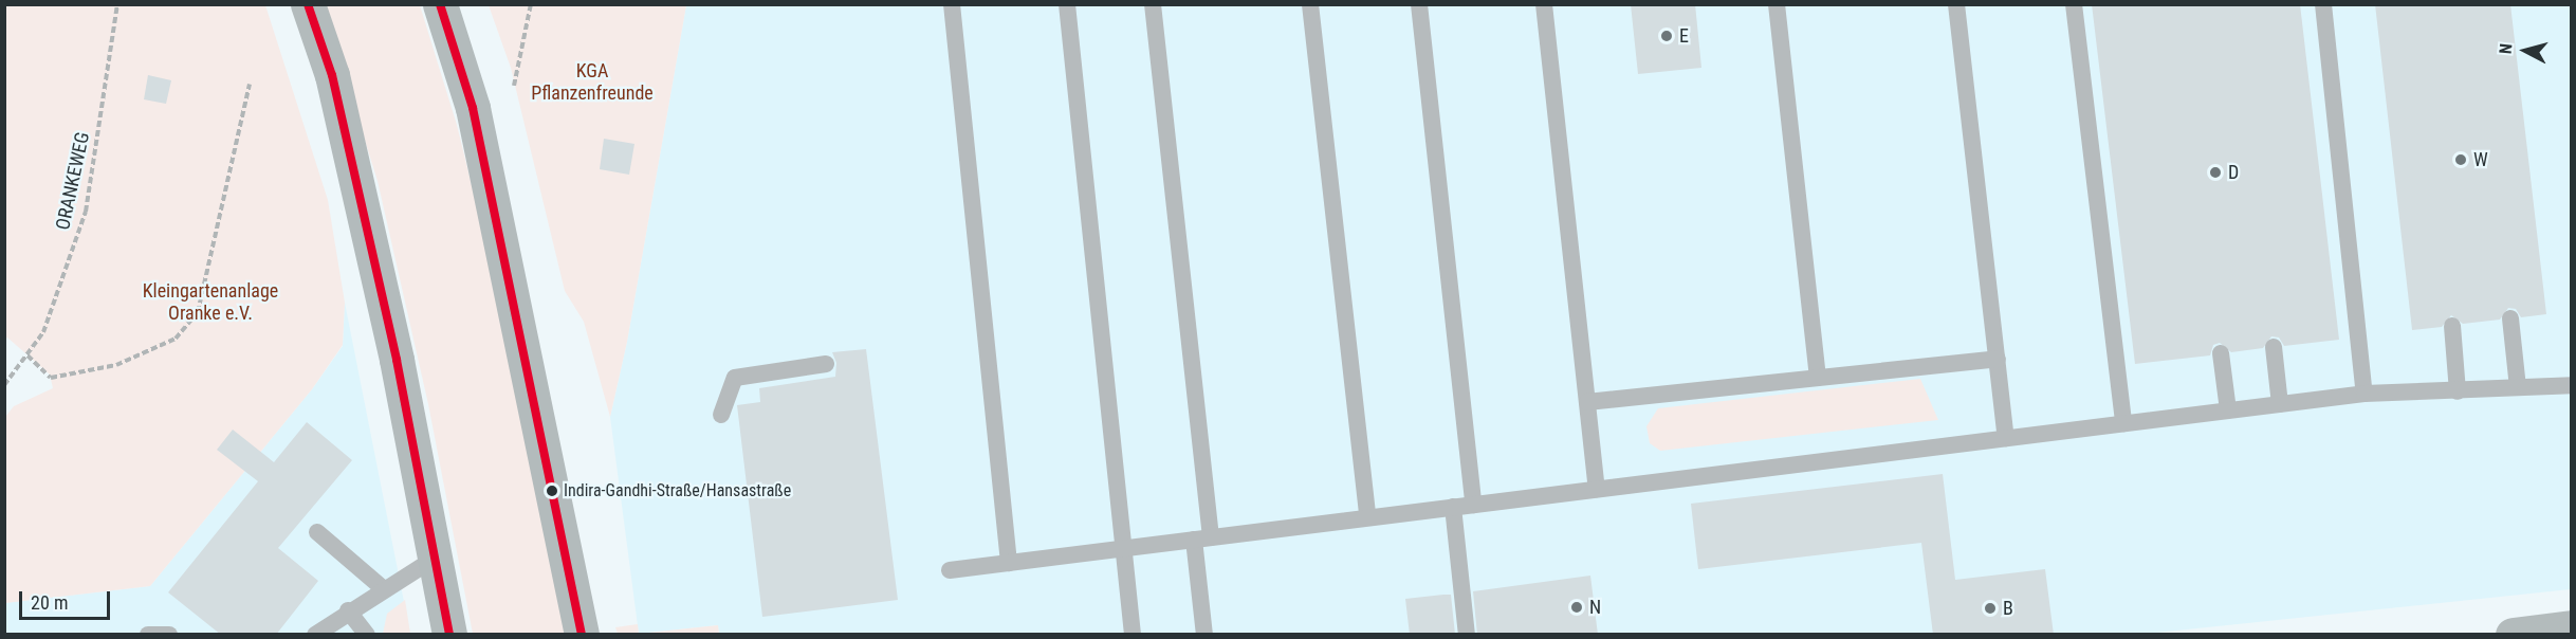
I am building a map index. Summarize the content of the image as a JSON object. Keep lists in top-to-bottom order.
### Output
{
  "streets": {
    "path": ["ORANKEWEG"]
  },
  "parks": ["KGA Pflanzenfreunde", "Kleingartenanlage Oranke e.V."],
  "places": [
    "E",
    "W",
    "D",
    "Indira-Gandhi-Straße/Hansastraße",
    "N",
    "B"
  ],
  "scale_bar": "20 m",
  "north": "left"
}
